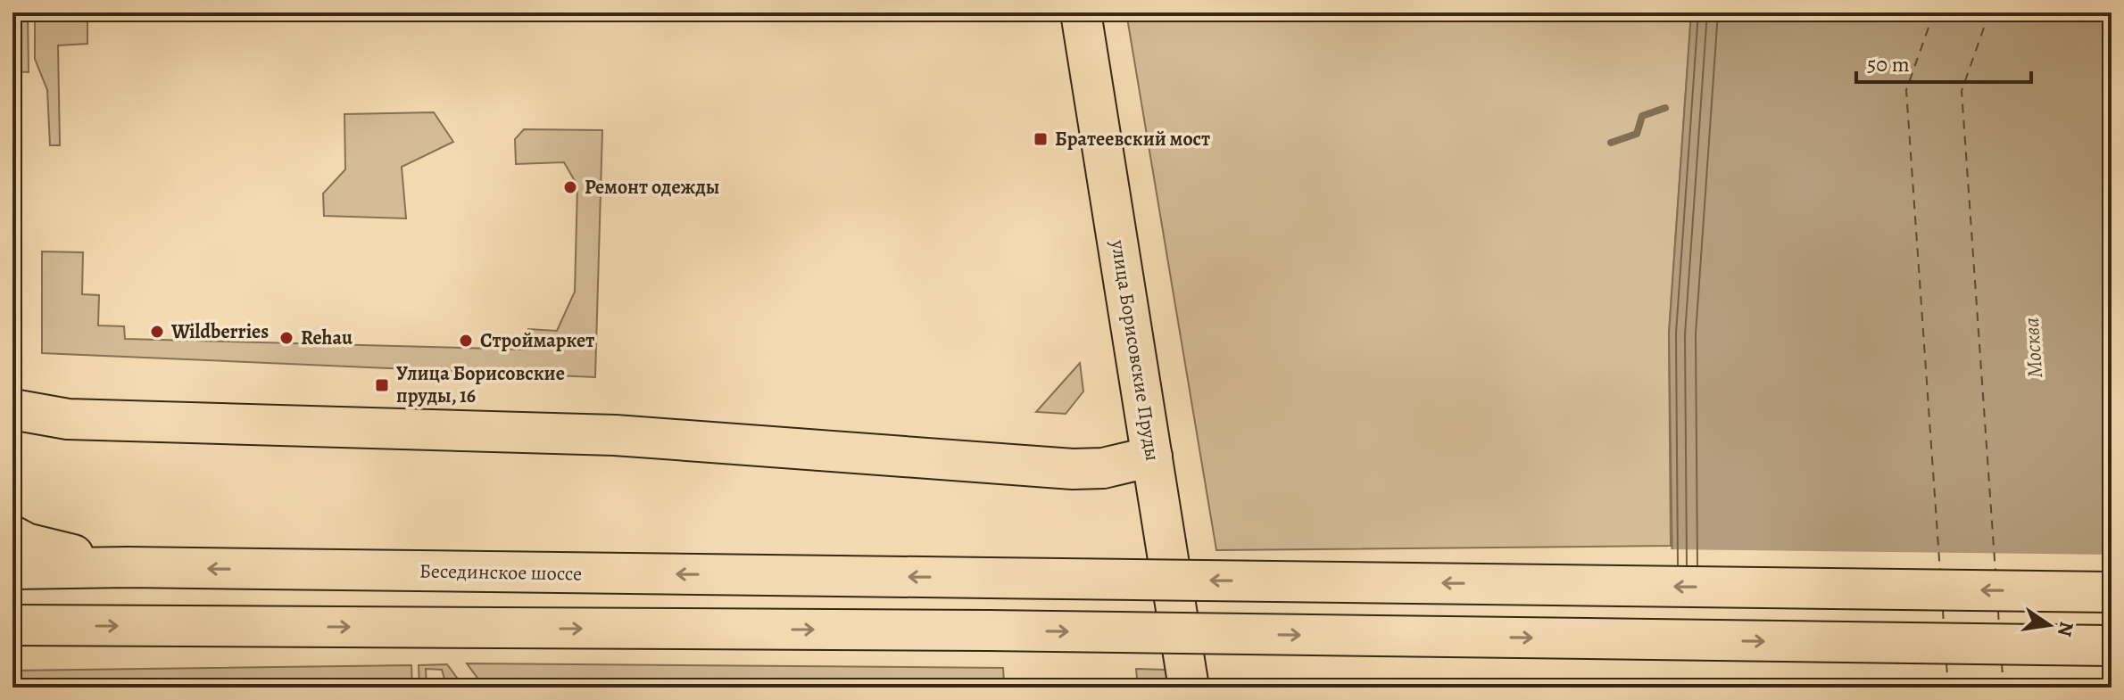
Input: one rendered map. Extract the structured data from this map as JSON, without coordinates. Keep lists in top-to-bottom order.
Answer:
{
  "streets": {
    "main road": ["улица Борисовские Пруды", "Бесединское шоссе"]
  },
  "water": ["Москва"],
  "places": {
    "transit": ["Братеевский мост", "Улица Борисовские пруды, 16"],
    "other": [
      "Ремонт одежды",
      "Wildberries",
      "Rehau",
      "Строймаркет"
    ]
  },
  "scale_bar": "50 m",
  "north": "right"
}
